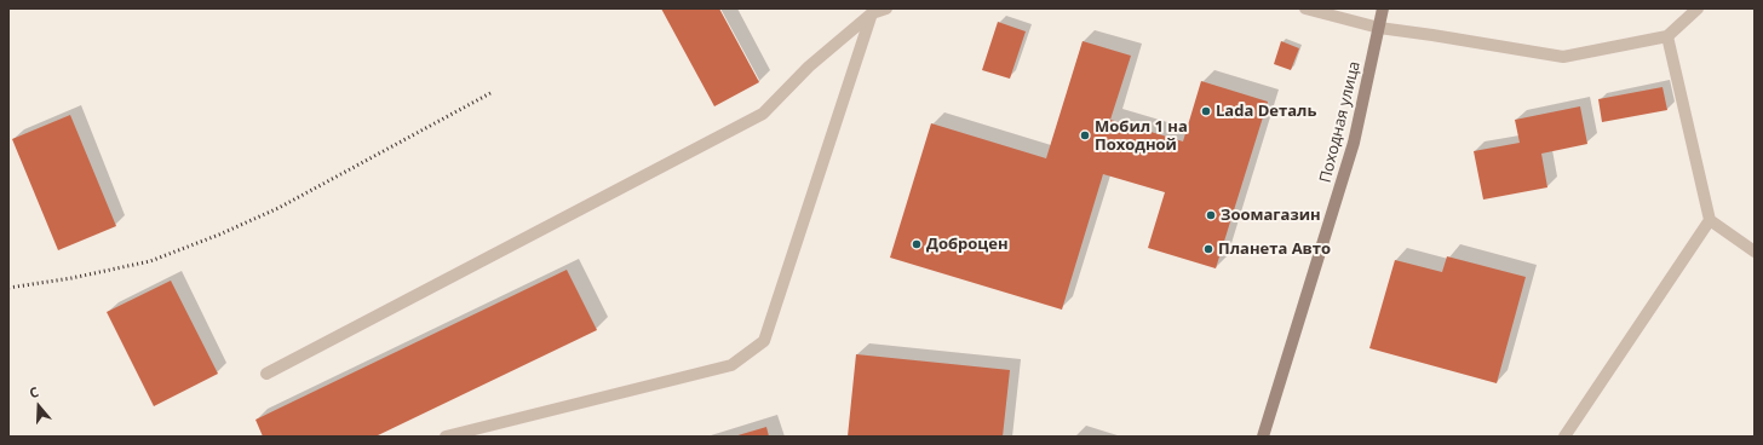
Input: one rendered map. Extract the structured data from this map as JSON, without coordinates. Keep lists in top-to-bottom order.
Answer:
{
  "streets": {
    "main road": ["Походная улица"]
  },
  "places": [
    "Lada Dеталь",
    "Мобил 1 на Походной",
    "Зоомагазин",
    "Доброцен",
    "Планета Авто"
  ],
  "north": "top"
}
